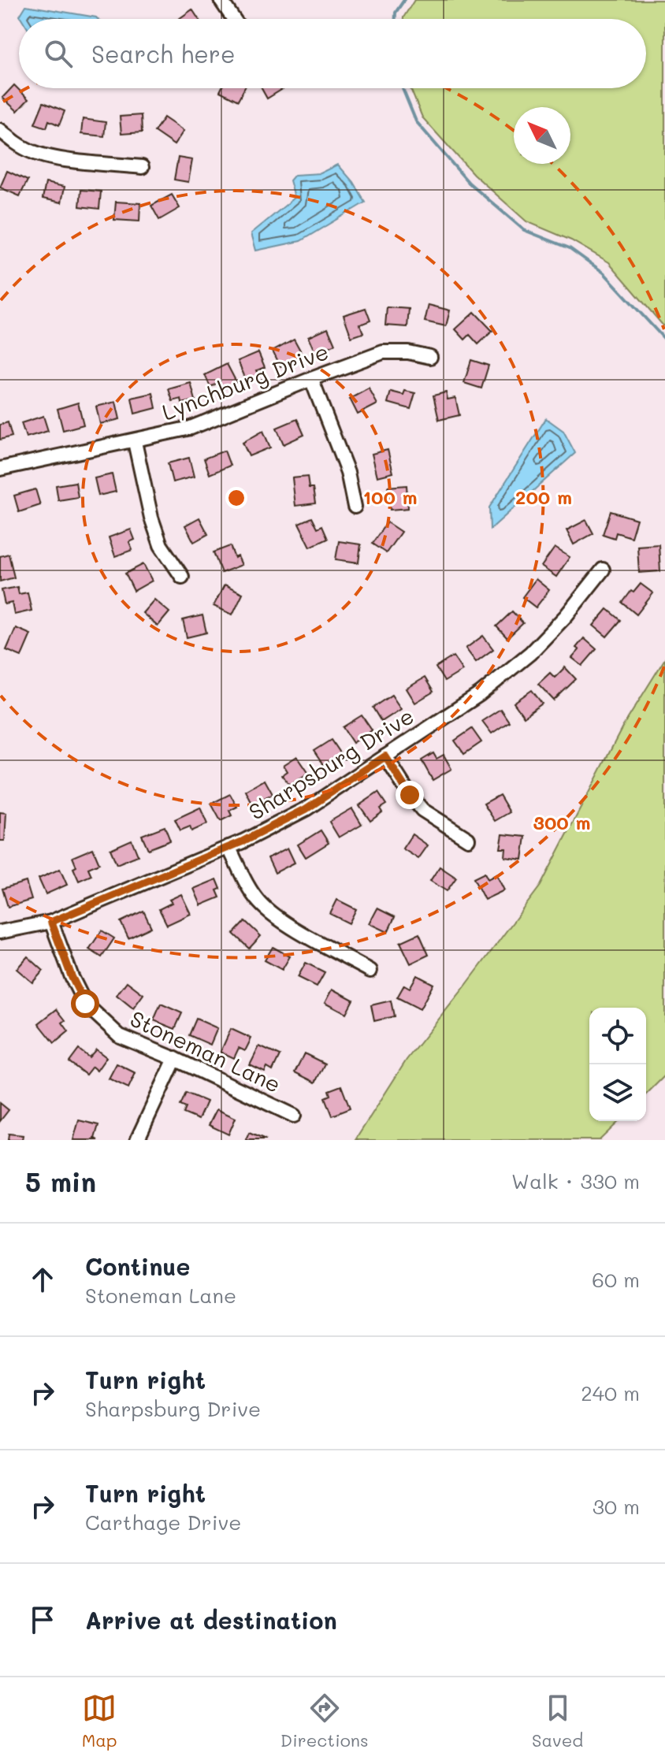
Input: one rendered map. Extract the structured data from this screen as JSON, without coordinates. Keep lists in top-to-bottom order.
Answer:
{
  "streets": {
    "street": ["Lynchburg Drive", "Sharpsburg Drive", "Stoneman Lane"]
  },
  "crossings": [
    ["Sharpsburg Drive", "Stoneman Lane"]
  ],
  "north": "top left",
  "page": {
    "search": "Search here",
    "heading": ["5 min", "Walk · 330 m"],
    "list": [
      ["Continue", "Stoneman Lane", "60 m"],
      ["Turn right", "Sharpsburg Drive", "240 m"],
      ["Turn right", "Carthage Drive", "30 m"],
      "Arrive at destination"
    ],
    "nav": ["Map", "Directions", "Saved"]
  },
  "rings": ["100 m", "200 m", "300 m"]
}
